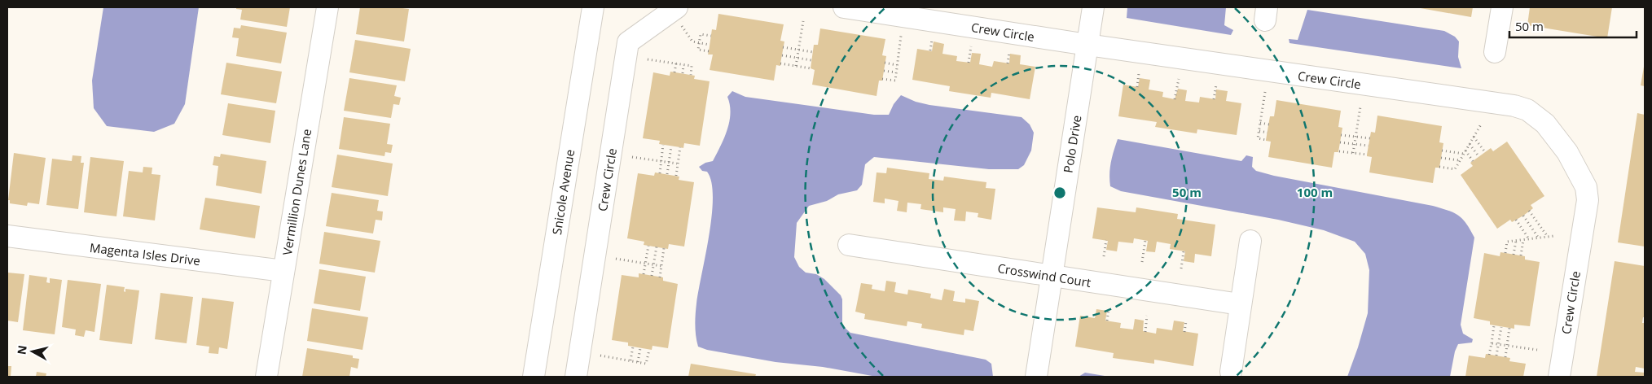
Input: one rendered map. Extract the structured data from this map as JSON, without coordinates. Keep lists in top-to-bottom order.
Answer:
{
  "streets": {
    "street": [
      "Crew Circle",
      "Polo Drive",
      "Vermillion Dunes Lane",
      "Snicole Avenue",
      "Magenta Isles Drive",
      "Crosswind Court"
    ]
  },
  "crossings": [
    ["Crew Circle", "Polo Drive"],
    ["Polo Drive", "Crosswind Court"],
    ["Vermillion Dunes Lane", "Magenta Isles Drive"]
  ],
  "scale_bar": "50 m",
  "north": "left",
  "rings": ["50 m", "100 m"]
}
